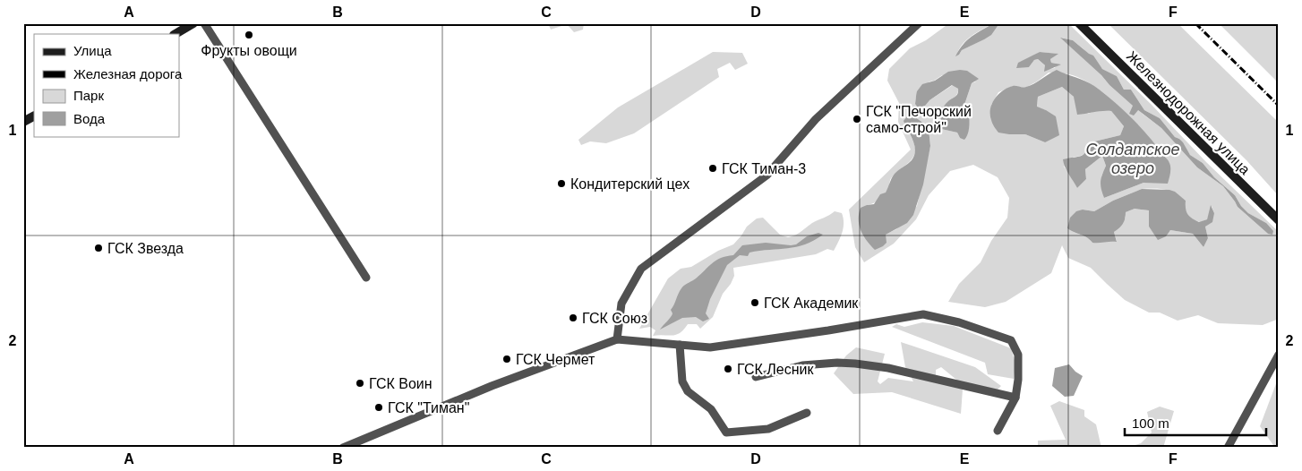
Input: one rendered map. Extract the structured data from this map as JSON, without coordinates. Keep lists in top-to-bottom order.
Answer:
{
  "streets": {
    "main road": ["Железнодорожная улица"]
  },
  "water": ["Солдатское озеро"],
  "places": [
    "Фрукты овощи",
    "ГСК \"Печорский само-строй\"",
    "ГСК Тиман-3",
    "Кондитерский цех",
    "ГСК Звезда",
    "ГСК Академик",
    "ГСК Союз",
    "ГСК Чермет",
    "ГСК Лесник",
    "ГСК Воин",
    "ГСК \"Тиман\""
  ],
  "legend": [
    "Улица",
    "Железная дорога",
    "Парк",
    "Вода"
  ],
  "scale_bar": "100 m",
  "grid": {
    "columns": [
      "A",
      "B",
      "C",
      "D",
      "E",
      "F"
    ],
    "rows": ["1", "2"]
  }
}
